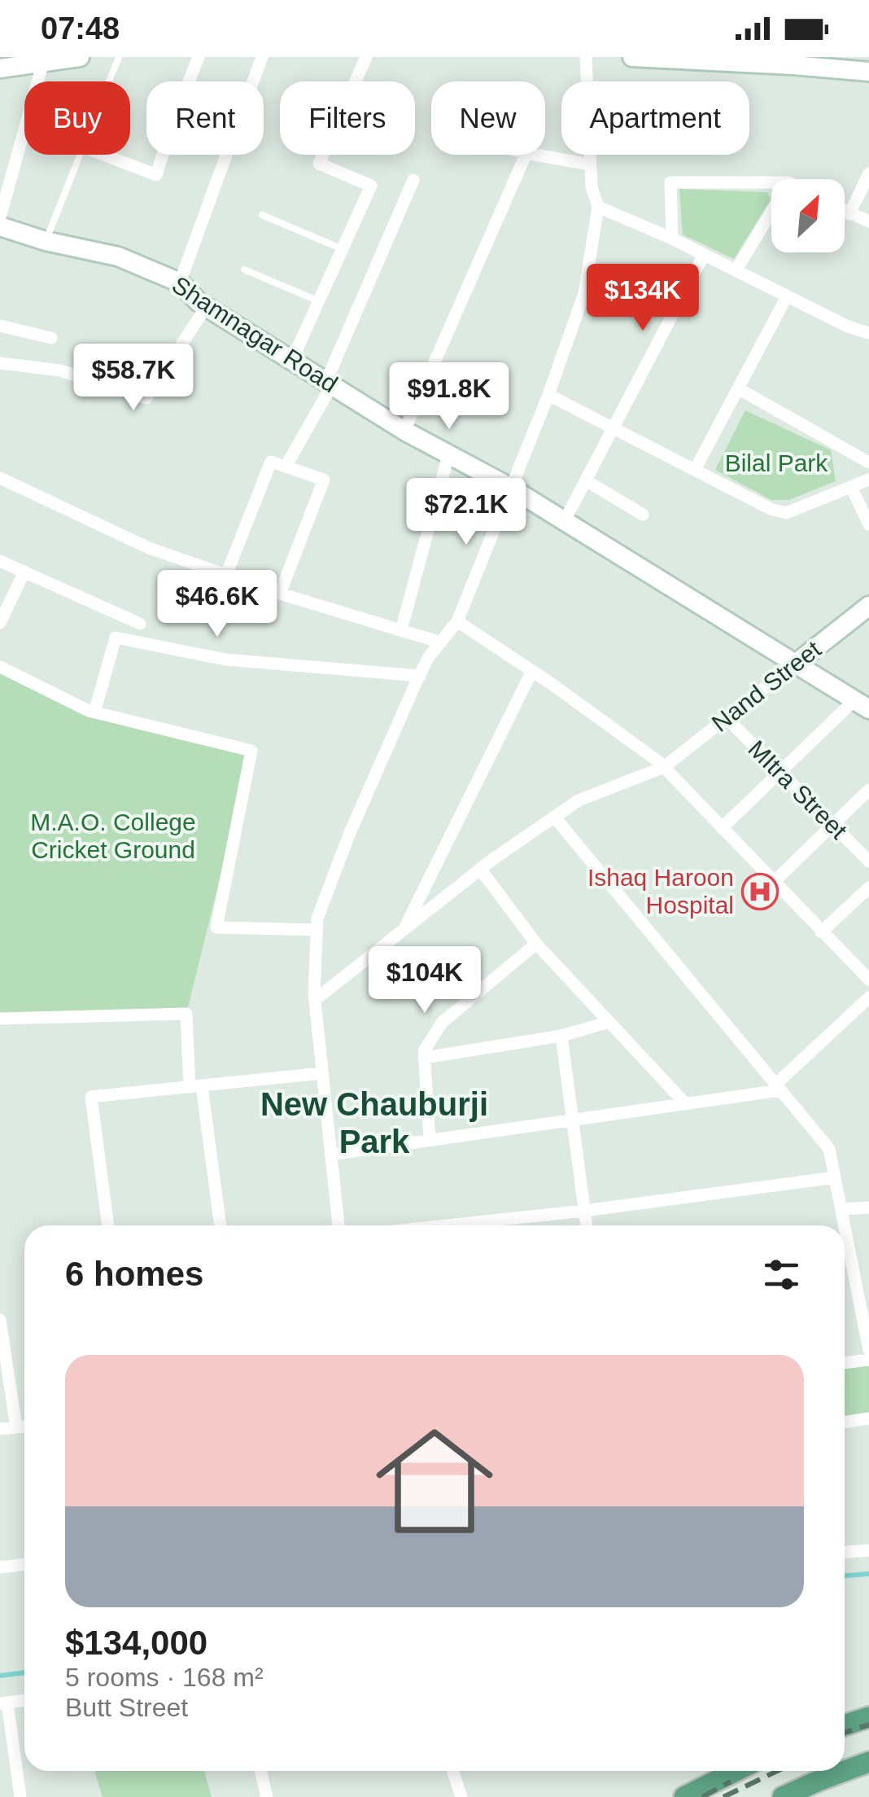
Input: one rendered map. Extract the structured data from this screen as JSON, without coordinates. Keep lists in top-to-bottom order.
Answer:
{
  "streets": {
    "main road": ["Shamnagar Road", "Nand Street"],
    "street": ["MItra Street"]
  },
  "crossings": [
    ["Shamnagar Road", "Nand Street"],
    ["Nand Street", "MItra Street"]
  ],
  "districts": ["New Chauburji Park"],
  "parks": ["Bilal Park", "M.A.O. College Cricket Ground"],
  "places": {
    "hospital": ["Ishaq Haroon Hospital"]
  },
  "north": "top right",
  "page": {
    "status": "07:48",
    "chip": [
      "Buy",
      "Rent",
      "Filters",
      "New",
      "Apartment"
    ],
    "price": [
      "$134K",
      "$58.7K",
      "$91.8K",
      "$72.1K",
      "$46.6K",
      "$104K"
    ],
    "heading": "6 homes",
    "list": [
      {
        "name": "$134,000",
        "note": "5 rooms · 168 m² · Butt Street"
      }
    ]
  }
}
